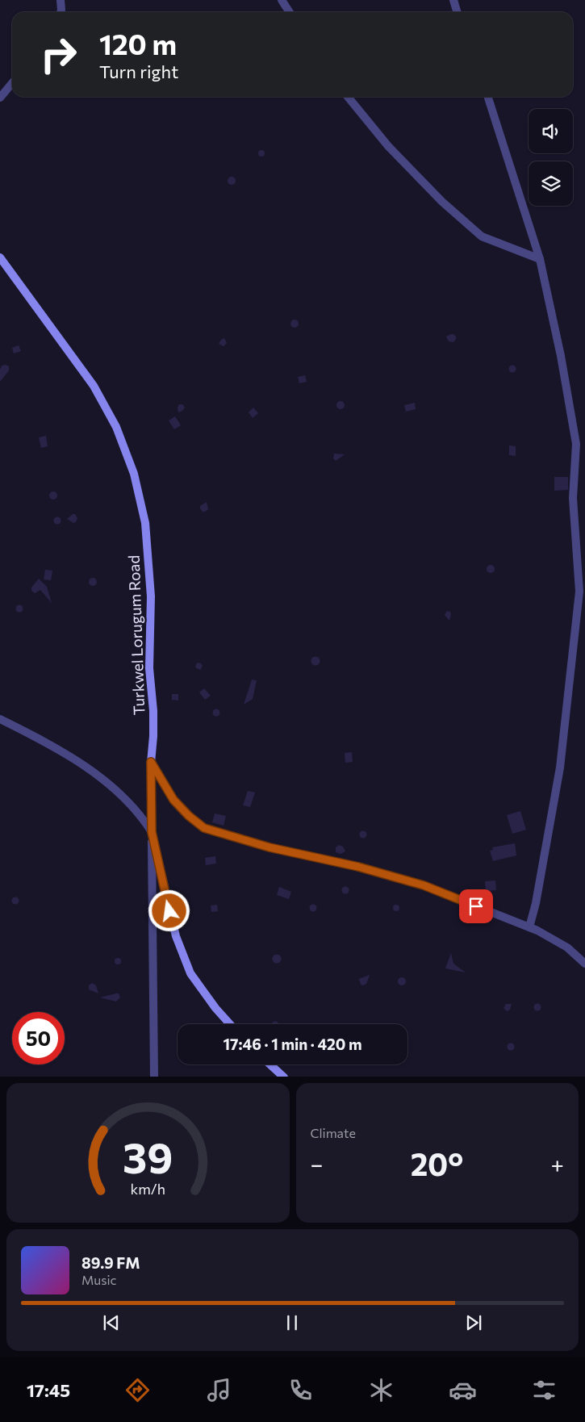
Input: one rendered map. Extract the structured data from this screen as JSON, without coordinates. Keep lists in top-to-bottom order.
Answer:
{
  "streets": {
    "main road": ["Turkwel Lorugum Road"]
  },
  "page": {
    "turn": ["120 m", "Turn right"],
    "limit": "50",
    "trip": "17:46 · 1 min · 420 m",
    "tile": "Climate",
    "heat": ["−", "20°", "+"],
    "song": ["89.9 FM", "Music"],
    "tabs": "17:45",
    "gauge": ["39", "km/h"]
  }
}
